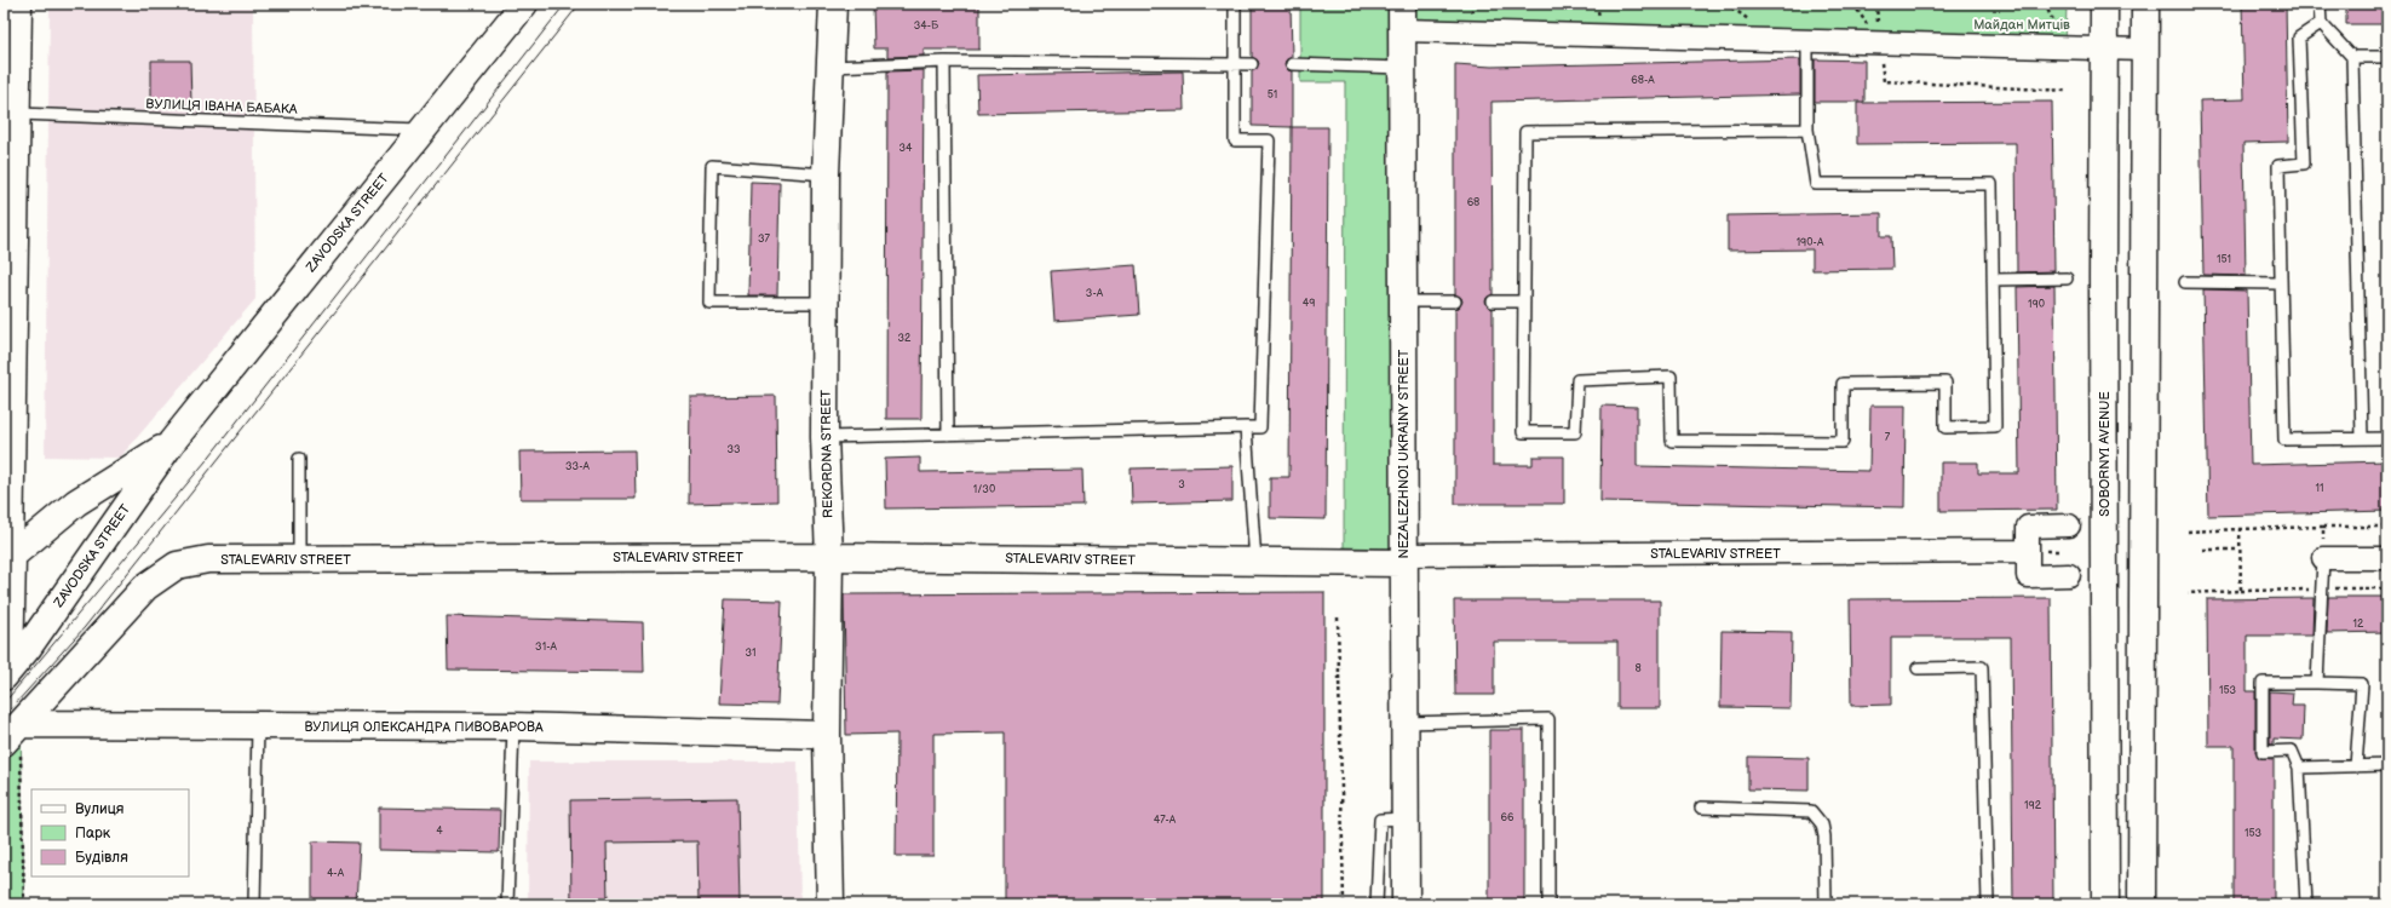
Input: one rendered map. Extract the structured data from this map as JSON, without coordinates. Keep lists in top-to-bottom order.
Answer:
{
  "streets": {
    "street": [
      "ZAVODSKA STREET",
      "REKORDNA STREET",
      "NEZALEZHNOI UKRAINY STREET",
      "SOBORNYI AVENUE",
      "STALEVARIV STREET",
      "ВУЛИЦЯ ОЛЕКСАНДРА ПИВОВАРОВА"
    ],
    "lane": ["ВУЛИЦЯ ІВАНА БАБАКА"]
  },
  "crossings": [
    ["ВУЛИЦЯ ІВАНА БАБАКА", "ZAVODSKA STREET"],
    ["REKORDNA STREET", "STALEVARIV STREET"],
    ["REKORDNA STREET", "ВУЛИЦЯ ОЛЕКСАНДРА ПИВОВАРОВА"],
    ["NEZALEZHNOI UKRAINY STREET", "STALEVARIV STREET"],
    ["STALEVARIV STREET", "ВУЛИЦЯ ОЛЕКСАНДРА ПИВОВАРОВА"]
  ],
  "parks": ["Майдан Митців"],
  "house_numbers": [
    "34-Б",
    "68-А",
    "51",
    "34",
    "68",
    "37",
    "190-А",
    "151",
    "3-А",
    "49",
    "190",
    "32",
    "7",
    "33",
    "33-А",
    "3",
    "11",
    "1/30",
    "12",
    "31-А",
    "31",
    "8",
    "153",
    "192",
    "66",
    "47-А",
    "4",
    "153",
    "4-А"
  ],
  "legend": ["Вулиця", "Парк", "Будівля"]
}
